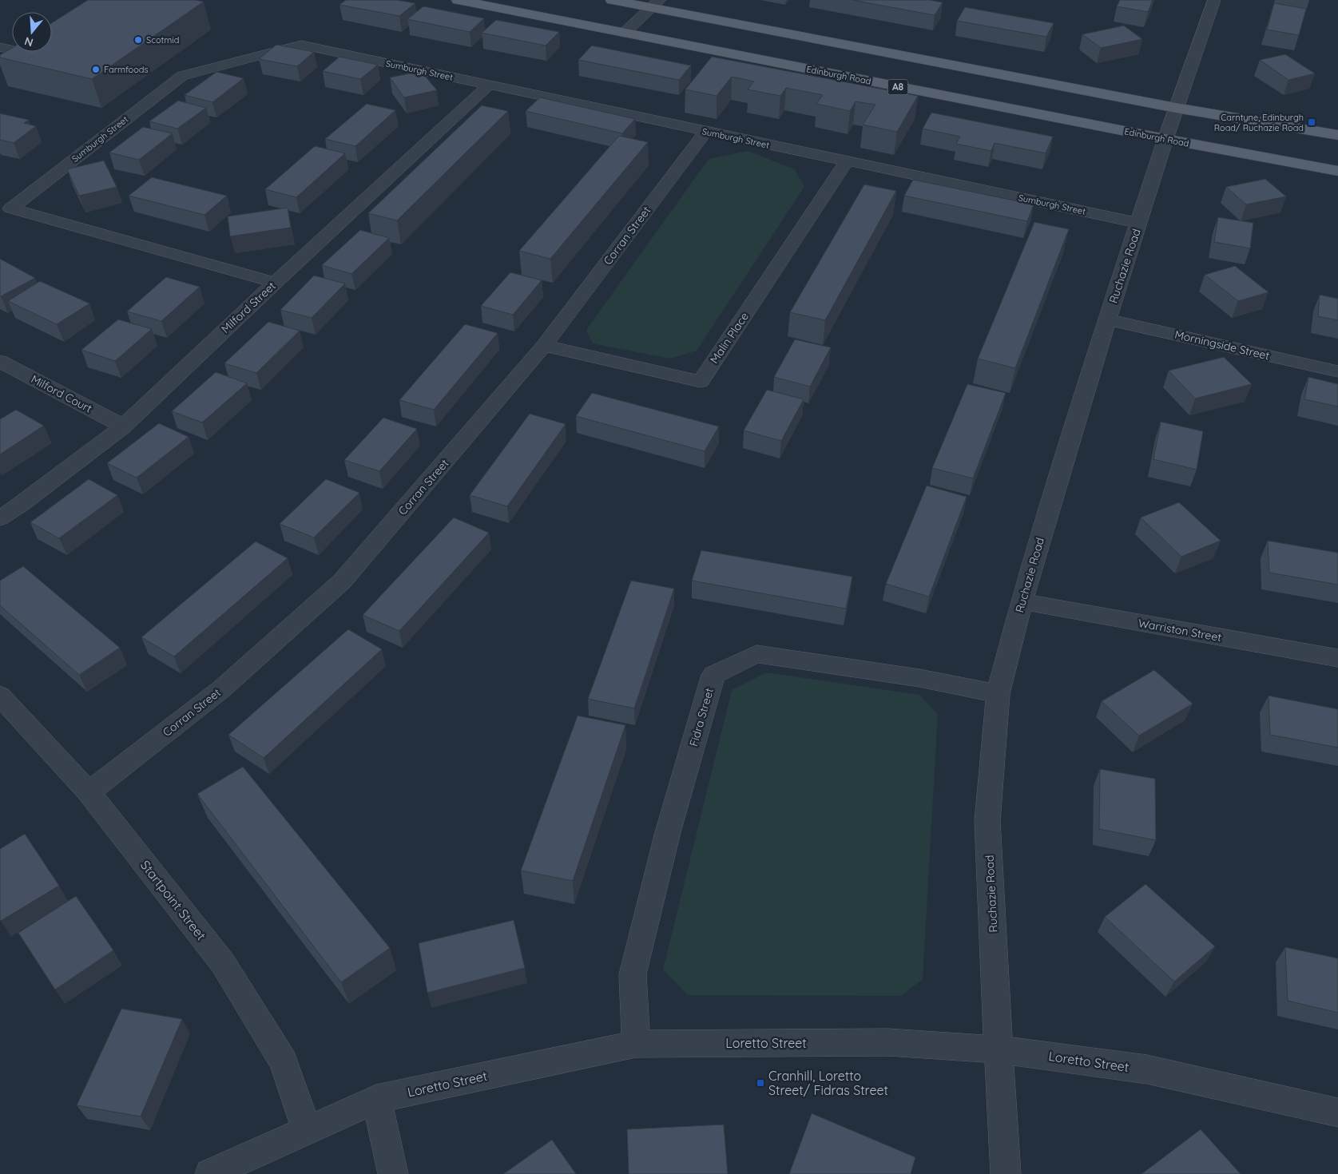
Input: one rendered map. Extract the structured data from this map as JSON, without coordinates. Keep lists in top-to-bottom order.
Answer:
{
  "streets": {
    "main road": ["Edinburgh Road", "A8"],
    "street": [
      "Sumburgh Street",
      "Corran Street",
      "Ruchazie Road",
      "Milford Street",
      "Malin Place",
      "Morningside Street",
      "Milford Court",
      "Warriston Street",
      "Fidra Street",
      "Startpoint Street",
      "Loretto Street"
    ]
  },
  "crossings": [
    ["Sumburgh Street", "Corran Street"],
    ["Sumburgh Street", "Ruchazie Road"],
    ["Sumburgh Street", "Milford Street"],
    ["Sumburgh Street", "Malin Place"],
    ["Edinburgh Road", "Ruchazie Road"],
    ["Corran Street", "Malin Place"],
    ["Corran Street", "Startpoint Street"],
    ["Ruchazie Road", "Morningside Street"],
    ["Ruchazie Road", "Warriston Street"],
    ["Ruchazie Road", "Fidra Street"],
    ["Ruchazie Road", "Loretto Street"],
    ["Milford Street", "Milford Court"],
    ["Fidra Street", "Loretto Street"],
    ["Startpoint Street", "Loretto Street"]
  ],
  "places": {
    "other": ["Scotmid", "Farmfoods"],
    "transit": ["Carntyne, Edinburgh Road/ Ruchazie Road", "Cranhill, Loretto Street/ Fidras Street"]
  },
  "north": "bottom"
}
